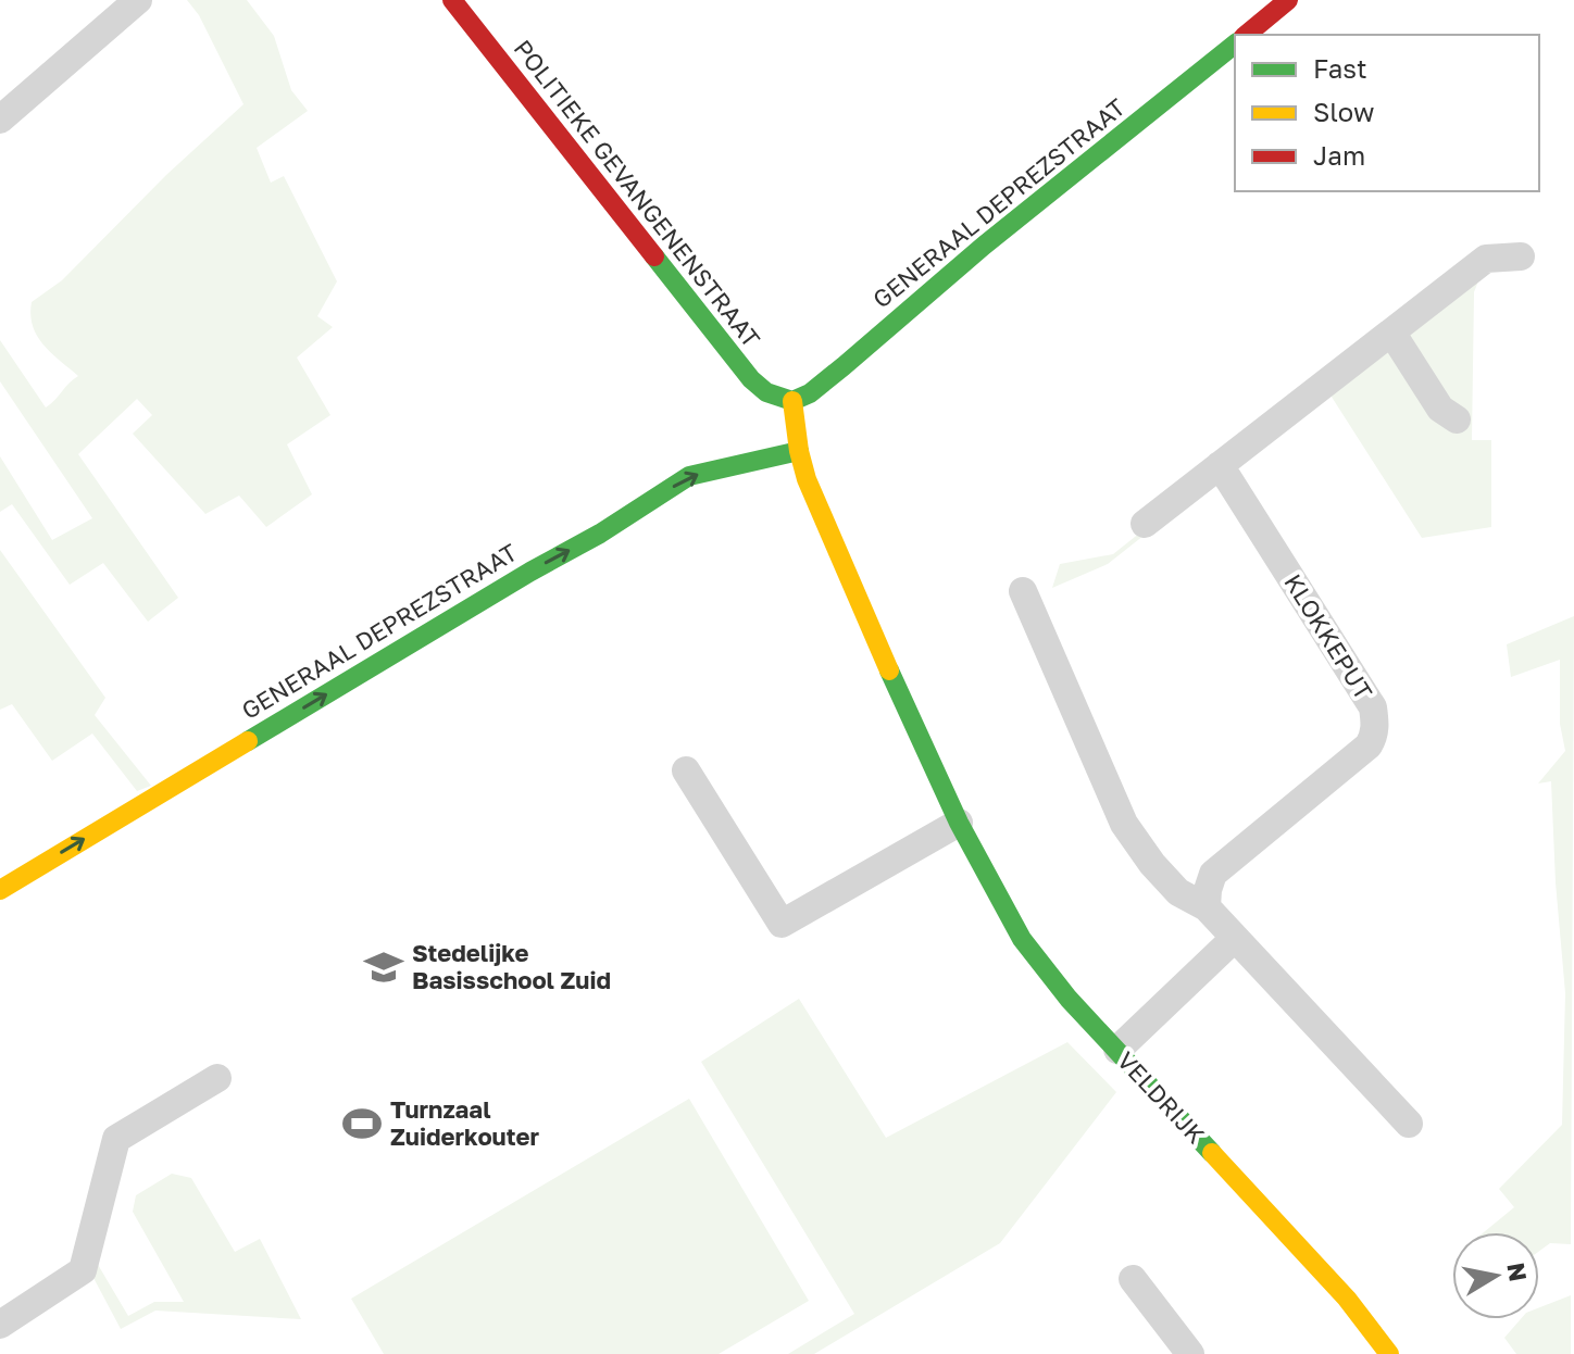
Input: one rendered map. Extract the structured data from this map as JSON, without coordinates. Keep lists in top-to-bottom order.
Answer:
{
  "streets": {
    "street": [
      "POLITIEKE GEVANGENENSTRAAT",
      "GENERAAL DEPREZSTRAAT",
      "KLOKKEPUT",
      "VELDRIJK"
    ]
  },
  "crossings": [
    ["POLITIEKE GEVANGENENSTRAAT", "GENERAAL DEPREZSTRAAT"],
    ["POLITIEKE GEVANGENENSTRAAT", "VELDRIJK"],
    ["GENERAAL DEPREZSTRAAT", "VELDRIJK"]
  ],
  "one_way": ["GENERAAL DEPREZSTRAAT"],
  "places": {
    "school or university": ["Stedelijke Basisschool Zuid"],
    "sports": ["Turnzaal Zuiderkouter"]
  },
  "legend": ["Fast", "Slow", "Jam"],
  "north": "right"
}
